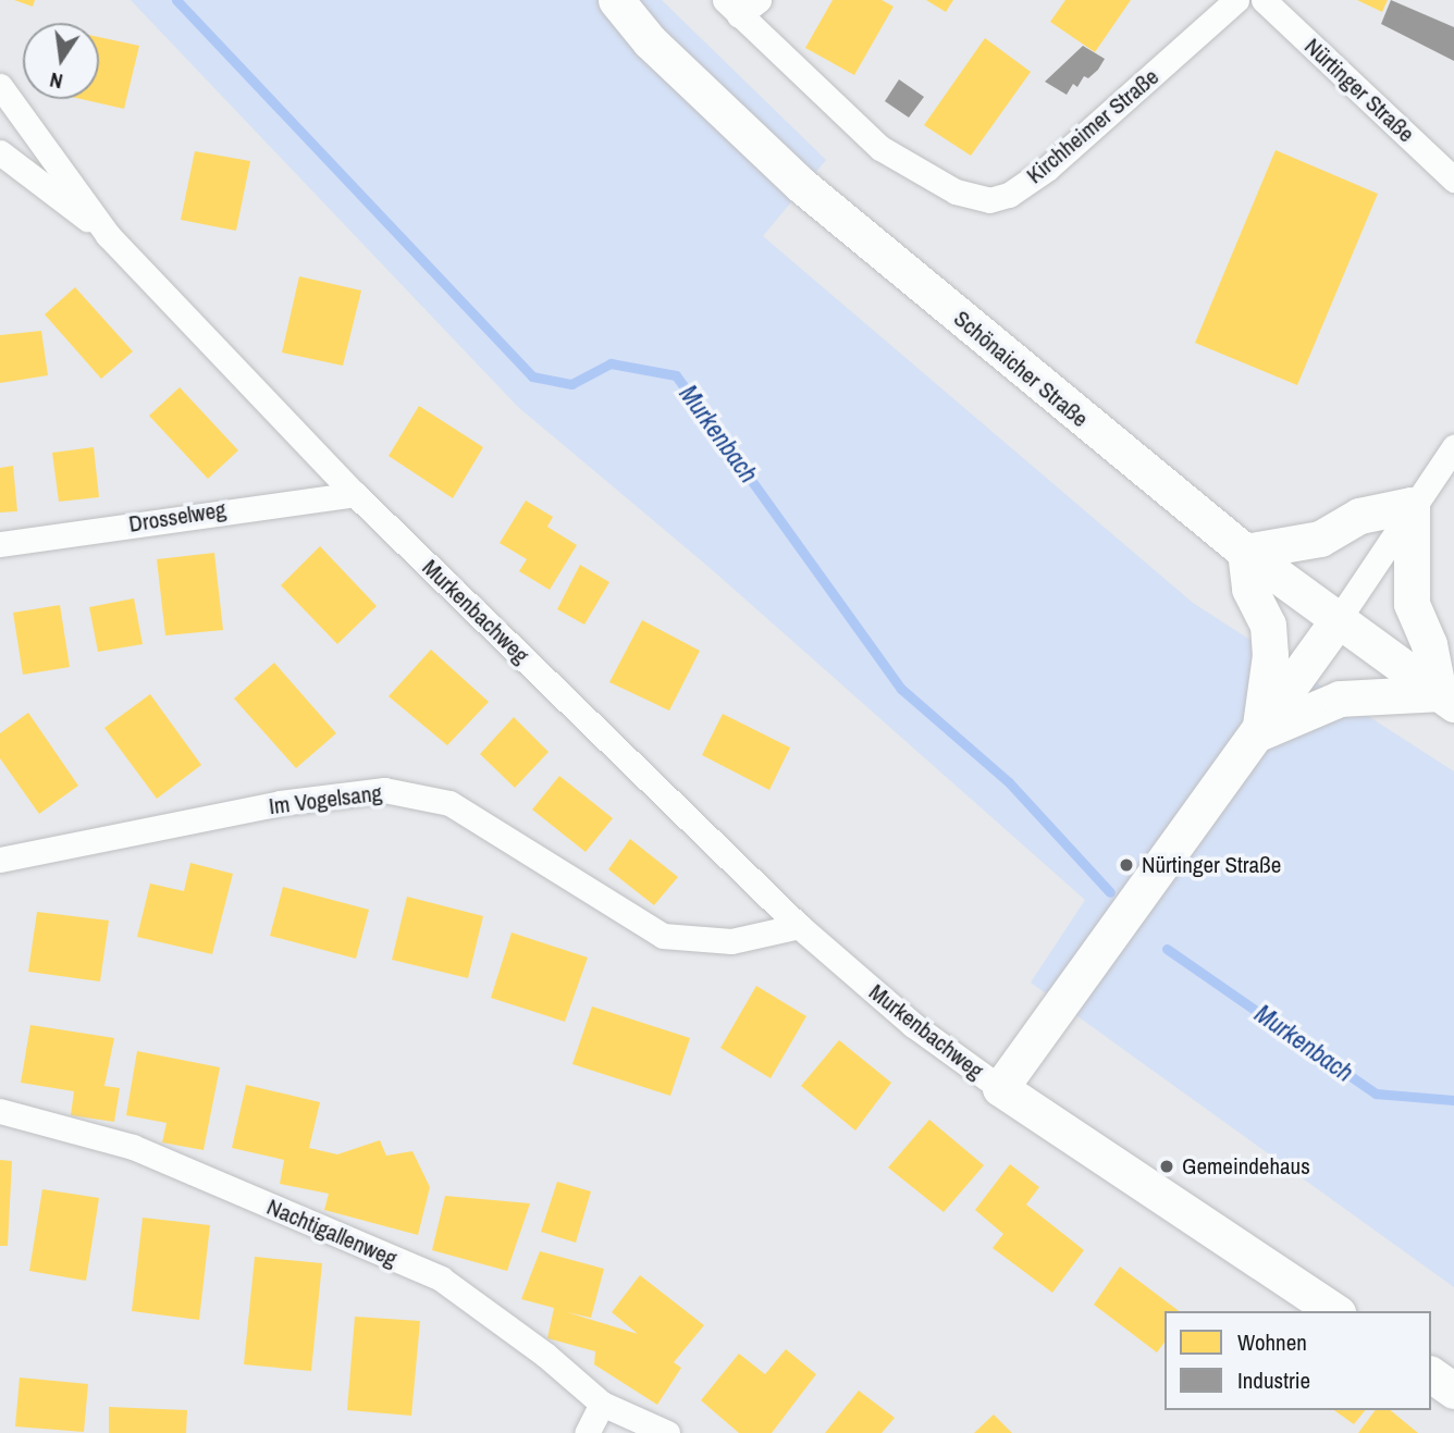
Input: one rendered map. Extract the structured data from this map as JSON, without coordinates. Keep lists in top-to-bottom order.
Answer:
{
  "streets": {
    "main road": ["Schönaicher Straße", "Murkenbachweg"],
    "street": [
      "Nürtinger Straße",
      "Kirchheimer Straße",
      "Drosselweg",
      "Im Vogelsang",
      "Nachtigallenweg"
    ]
  },
  "crossings": [
    ["Schönaicher Straße", "Murkenbachweg"],
    ["Drosselweg", "Murkenbachweg"],
    ["Murkenbachweg", "Im Vogelsang"]
  ],
  "water": ["Murkenbach"],
  "places": ["Nürtinger Straße", "Gemeindehaus"],
  "legend": ["Wohnen", "Industrie"],
  "north": "bottom"
}
